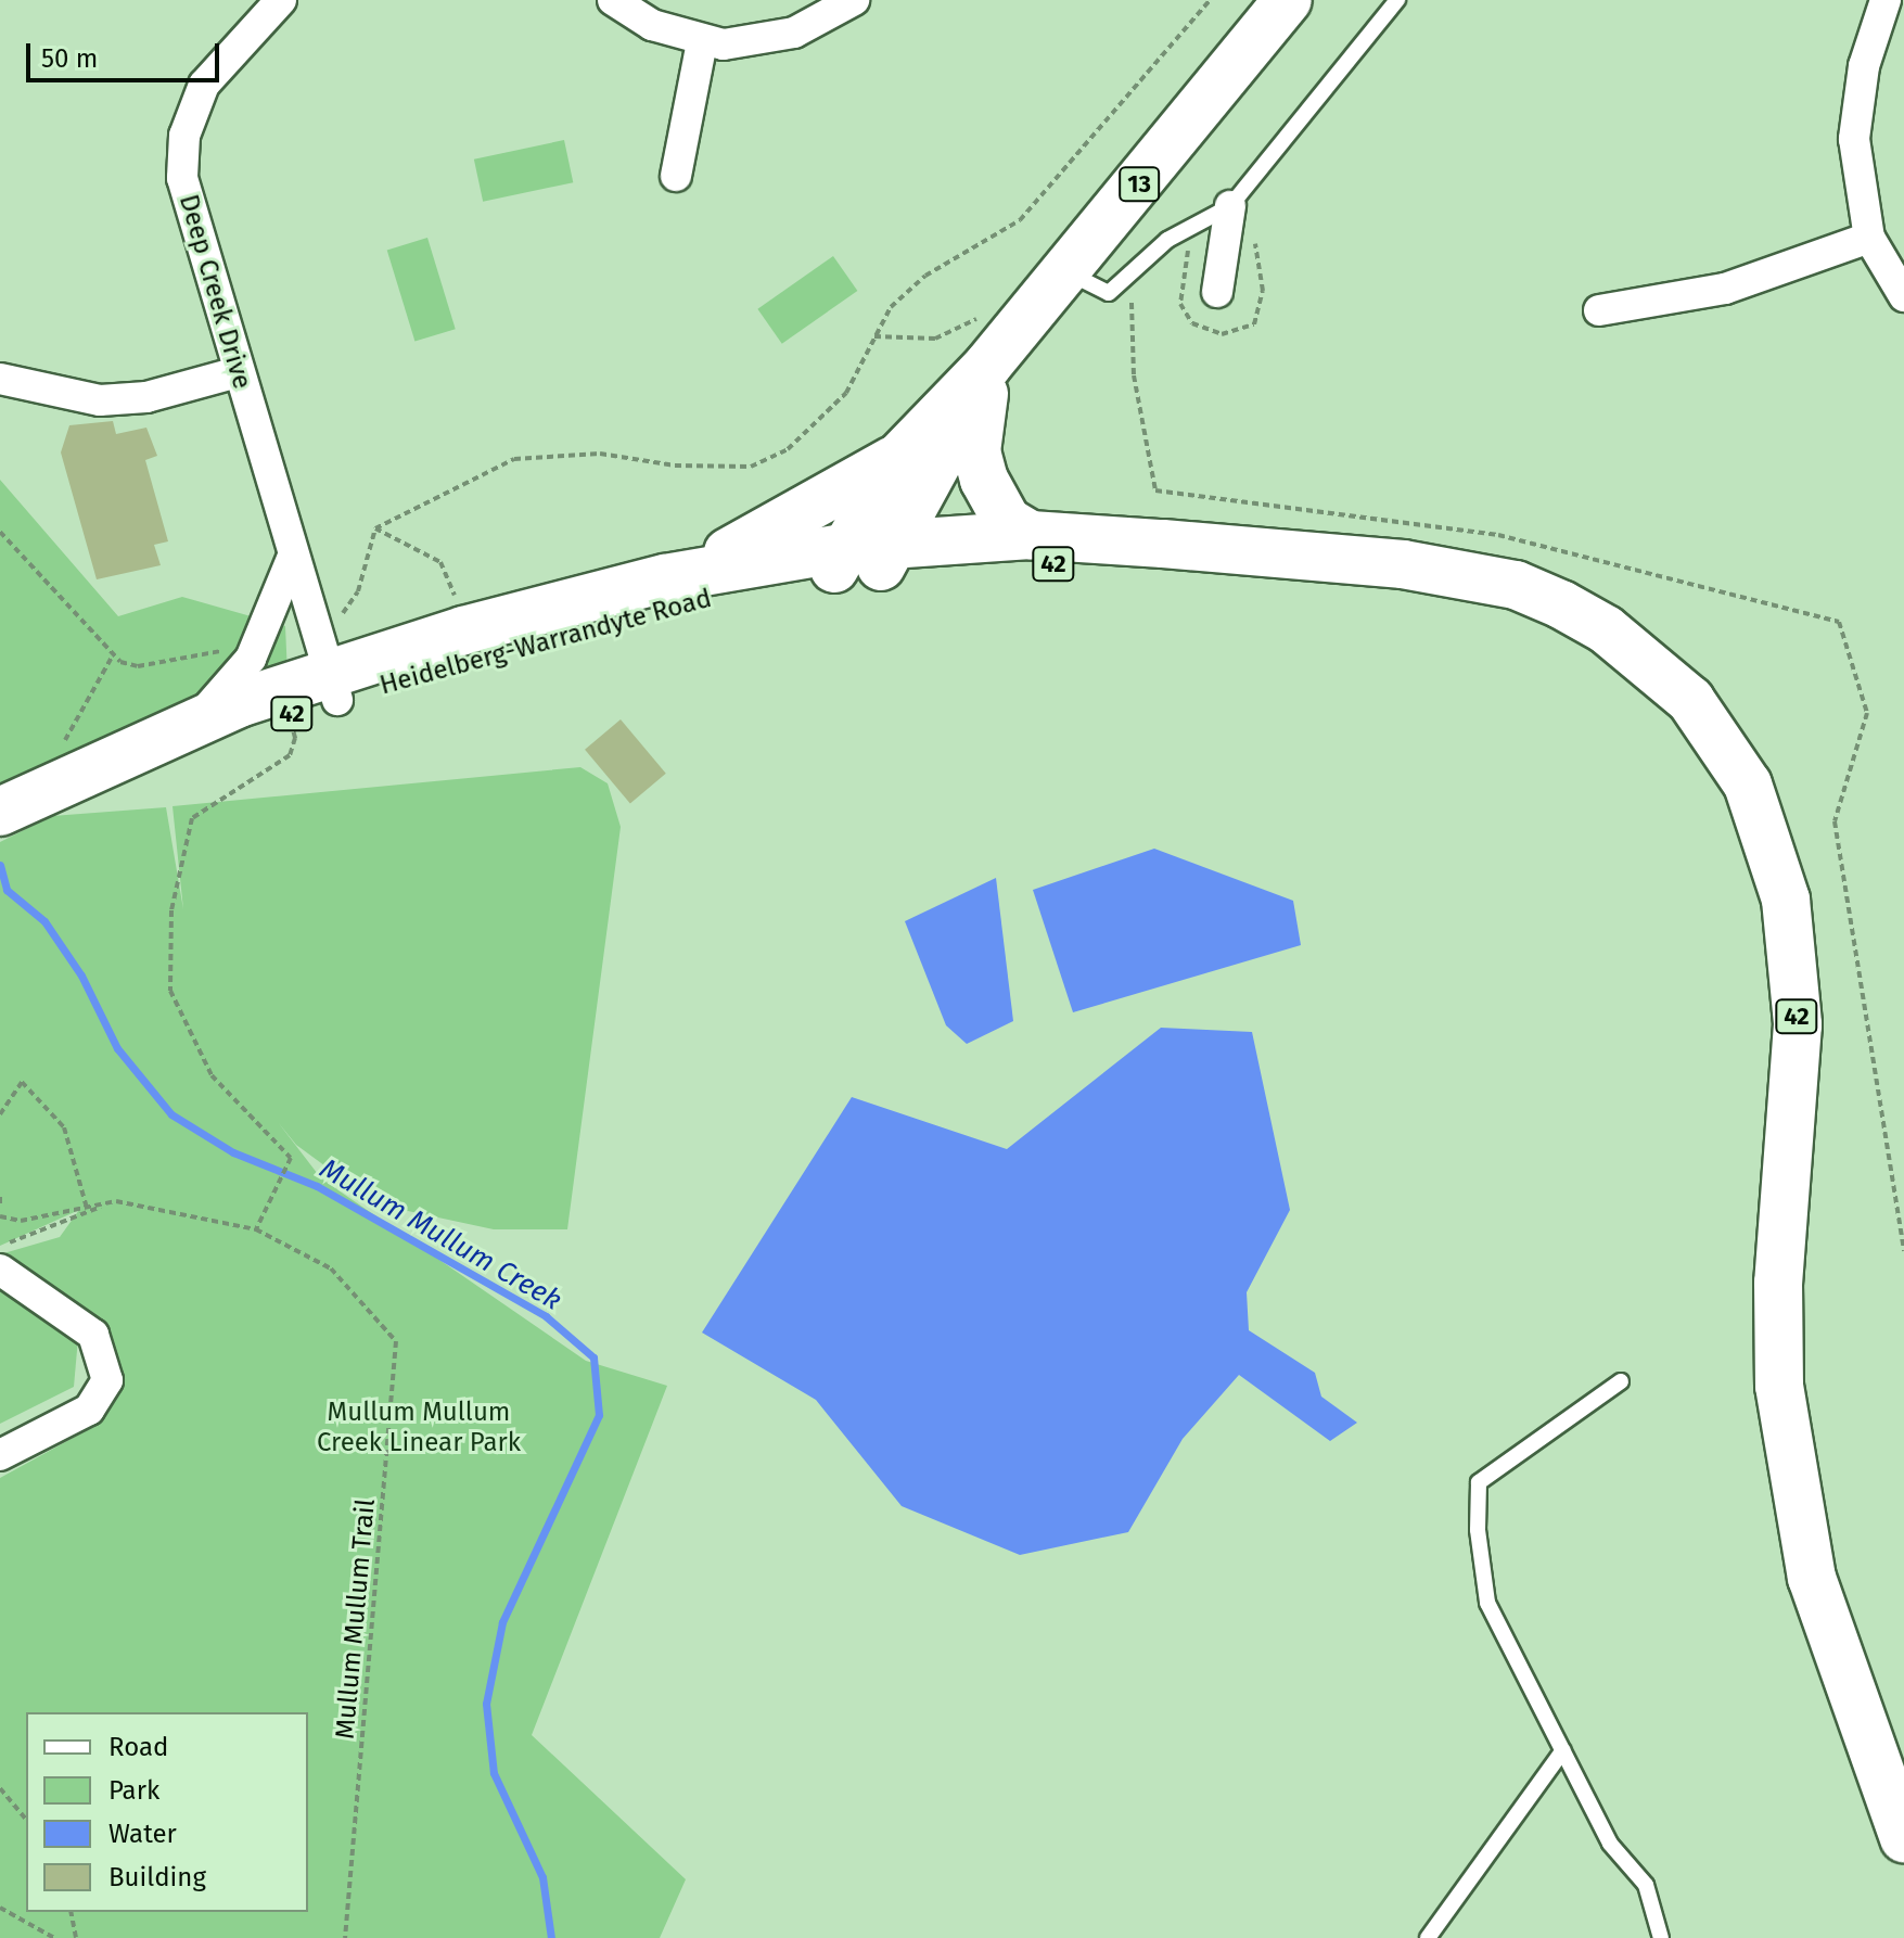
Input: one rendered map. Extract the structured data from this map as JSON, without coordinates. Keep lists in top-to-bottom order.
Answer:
{
  "streets": {
    "main road": ["13", "42", "Heidelberg-Warrandyte Road"],
    "street": ["Deep Creek Drive"],
    "path": ["Mullum Mullum Trail"]
  },
  "crossings": [
    ["13", "Heidelberg-Warrandyte Road"],
    ["Deep Creek Drive", "Heidelberg-Warrandyte Road"]
  ],
  "water": ["Mullum Mullum Creek"],
  "parks": ["Mullum Mullum Creek Linear Park"],
  "legend": [
    "Road",
    "Park",
    "Water",
    "Building"
  ],
  "scale_bar": "50 m"
}
